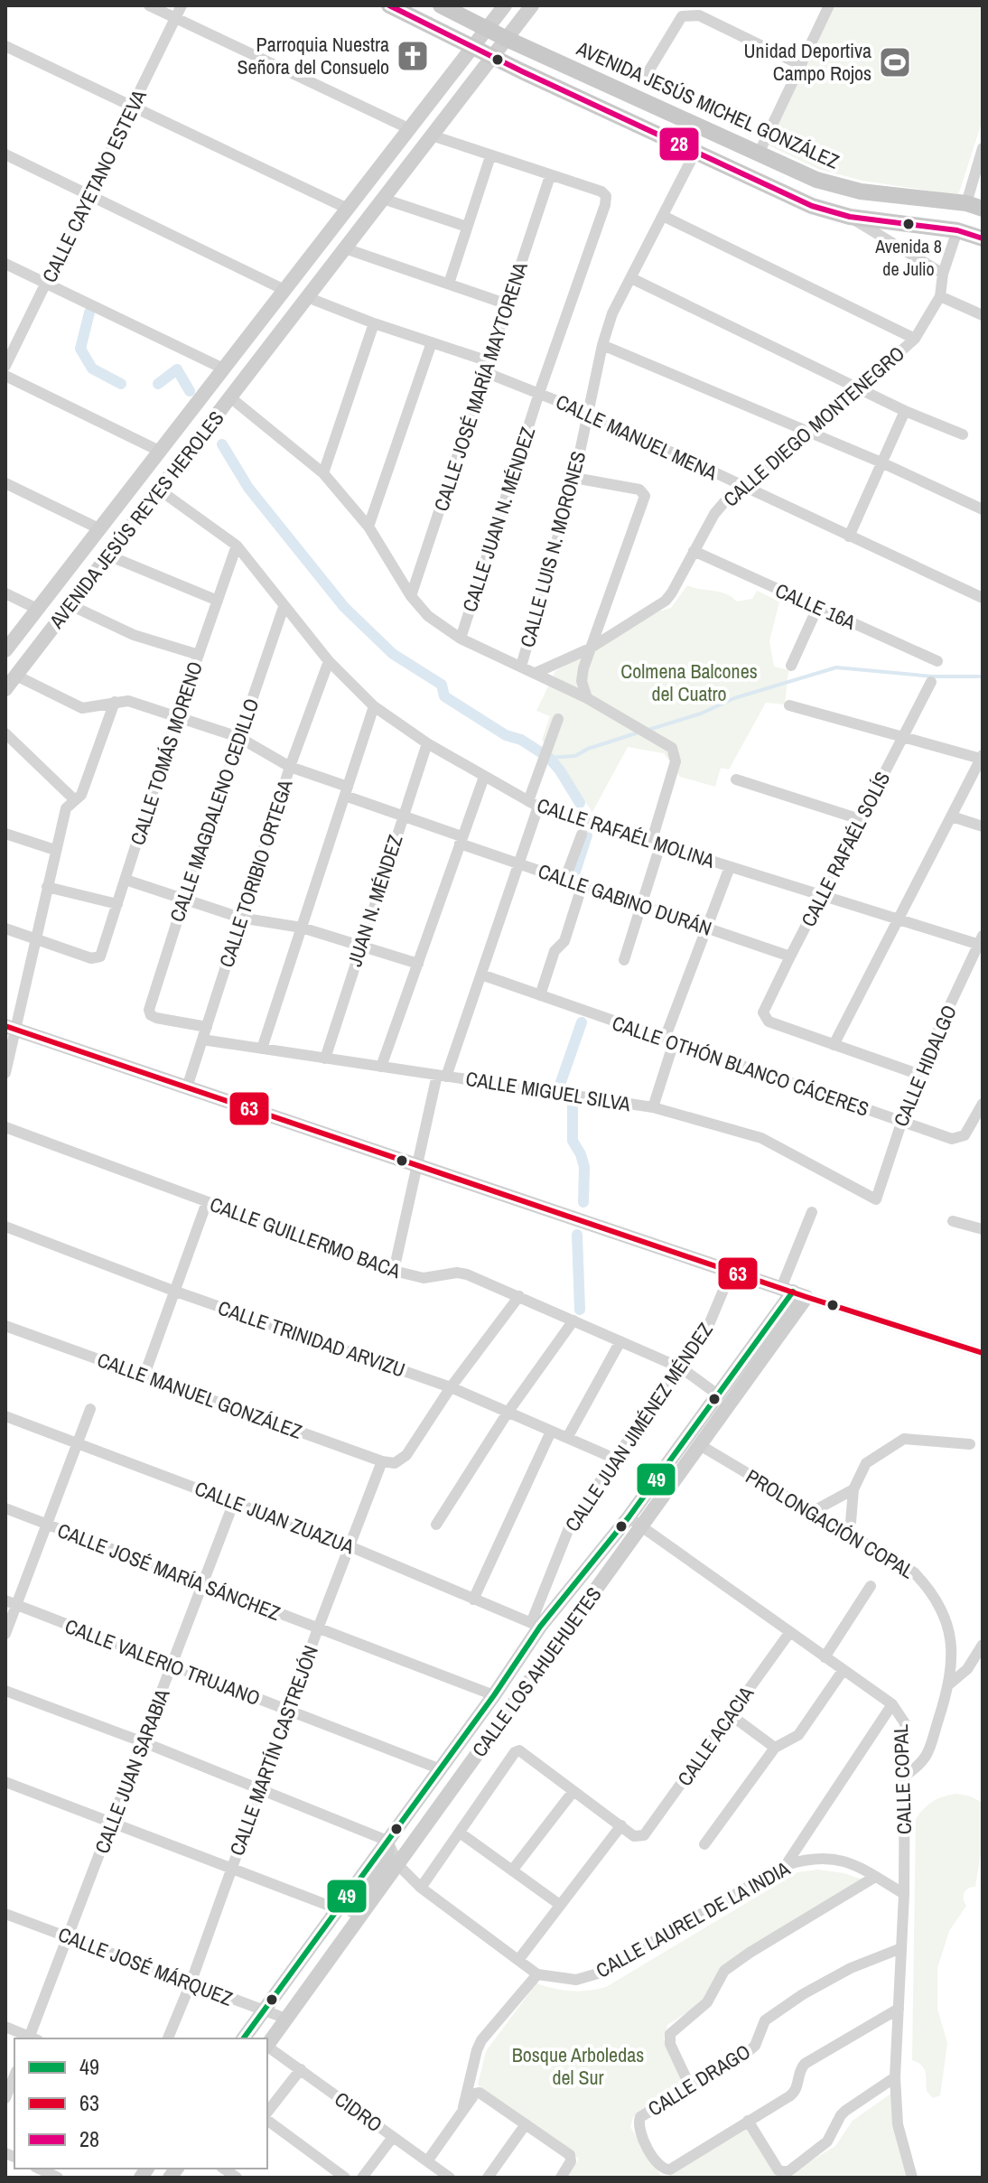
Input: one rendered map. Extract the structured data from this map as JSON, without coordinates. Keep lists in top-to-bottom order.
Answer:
{
  "streets": {
    "main road": ["AVENIDA JESÚS MICHEL GONZÁLEZ"],
    "street": [
      "CALLE CAYETANO ESTEVA",
      "CALLE JOSÉ MARÍA MAYTORENA",
      "CALLE DIEGO MONTENEGRO",
      "CALLE MANUEL MENA",
      "AVENIDA JESÚS REYES HEROLES",
      "CALLE JUAN N. MÉNDEZ",
      "CALLE LUIS N. MORONES",
      "CALLE 16A",
      "CALLE TOMÁS MORENO",
      "CALLE MAGDALENO CEDILLO",
      "CALLE RAFAÉL MOLINA",
      "CALLE RAFAÉL SOLÍS",
      "CALLE TORIBIO ORTEGA",
      "CALLE GABINO DURÁN",
      "JUAN N. MÉNDEZ",
      "CALLE OTHÓN BLANCO CÁCERES",
      "CALLE HIDALGO",
      "CALLE MIGUEL SILVA",
      "CALLE GUILLERMO BACA",
      "CALLE TRINIDAD ARVIZU",
      "CALLE MANUEL GONZÁLEZ",
      "CALLE JUAN JIMÉNEZ MÉNDEZ",
      "CALLE JUAN ZUAZUA",
      "PROLONGACIÓN COPAL",
      "CALLE JOSÉ MARÍA SÁNCHEZ",
      "CALLE VALERIO TRUJANO",
      "CALLE LOS AHUEHUETES",
      "CALLE ACACIA",
      "CALLE MARTÍN CASTREJÓN",
      "CALLE JUAN SARABIA",
      "CALLE COPAL",
      "CALLE LAUREL DE LA INDIA",
      "CALLE JOSÉ MÁRQUEZ",
      "CALLE DRAGO",
      "CIDRO"
    ]
  },
  "crossings": [
    ["AVENIDA JESÚS MICHEL GONZÁLEZ", "AVENIDA JESÚS REYES HEROLES"],
    ["CALLE JOSÉ MARÍA MAYTORENA", "CALLE MANUEL MENA"],
    ["CALLE JOSÉ MARÍA MAYTORENA", "CALLE JUAN N. MÉNDEZ"],
    ["CALLE DIEGO MONTENEGRO", "CALLE MANUEL MENA"],
    ["CALLE DIEGO MONTENEGRO", "CALLE 16A"],
    ["CALLE MANUEL MENA", "AVENIDA JESÚS REYES HEROLES"],
    ["CALLE MANUEL MENA", "CALLE JUAN N. MÉNDEZ"],
    ["CALLE MANUEL MENA", "CALLE LUIS N. MORONES"],
    ["AVENIDA JESÚS REYES HEROLES", "CALLE RAFAÉL MOLINA"],
    ["AVENIDA JESÚS REYES HEROLES", "CALLE GABINO DURÁN"],
    ["CALLE TOMÁS MORENO", "CALLE RAFAÉL MOLINA"],
    ["CALLE TOMÁS MORENO", "CALLE GABINO DURÁN"],
    ["CALLE MAGDALENO CEDILLO", "CALLE RAFAÉL MOLINA"],
    ["CALLE MAGDALENO CEDILLO", "CALLE TORIBIO ORTEGA"],
    ["CALLE MAGDALENO CEDILLO", "CALLE GABINO DURÁN"],
    ["CALLE RAFAÉL MOLINA", "CALLE RAFAÉL SOLÍS"],
    ["CALLE RAFAÉL MOLINA", "CALLE TORIBIO ORTEGA"],
    ["CALLE RAFAÉL MOLINA", "JUAN N. MÉNDEZ"],
    ["CALLE RAFAÉL MOLINA", "CALLE HIDALGO"],
    ["CALLE RAFAÉL SOLÍS", "CALLE GABINO DURÁN"],
    ["CALLE TORIBIO ORTEGA", "CALLE GABINO DURÁN"],
    ["CALLE TORIBIO ORTEGA", "CALLE MIGUEL SILVA"],
    ["CALLE GABINO DURÁN", "JUAN N. MÉNDEZ"],
    ["JUAN N. MÉNDEZ", "CALLE MIGUEL SILVA"],
    ["CALLE OTHÓN BLANCO CÁCERES", "CALLE HIDALGO"],
    ["CALLE HIDALGO", "CALLE MIGUEL SILVA"],
    ["CALLE GUILLERMO BACA", "CALLE JUAN JIMÉNEZ MÉNDEZ"],
    ["CALLE GUILLERMO BACA", "CALLE LOS AHUEHUETES"],
    ["CALLE TRINIDAD ARVIZU", "CALLE MANUEL GONZÁLEZ"],
    ["CALLE TRINIDAD ARVIZU", "CALLE JUAN JIMÉNEZ MÉNDEZ"],
    ["CALLE MANUEL GONZÁLEZ", "CALLE MARTÍN CASTREJÓN"],
    ["CALLE JUAN JIMÉNEZ MÉNDEZ", "CALLE JUAN ZUAZUA"],
    ["CALLE JUAN JIMÉNEZ MÉNDEZ", "CALLE LOS AHUEHUETES"],
    ["CALLE JUAN ZUAZUA", "CALLE LOS AHUEHUETES"],
    ["CALLE JUAN ZUAZUA", "CALLE MARTÍN CASTREJÓN"],
    ["CALLE JUAN ZUAZUA", "CALLE JUAN SARABIA"],
    ["PROLONGACIÓN COPAL", "CALLE LOS AHUEHUETES"],
    ["PROLONGACIÓN COPAL", "CALLE COPAL"],
    ["CALLE JOSÉ MARÍA SÁNCHEZ", "CALLE LOS AHUEHUETES"],
    ["CALLE JOSÉ MARÍA SÁNCHEZ", "CALLE MARTÍN CASTREJÓN"],
    ["CALLE JOSÉ MARÍA SÁNCHEZ", "CALLE JUAN SARABIA"],
    ["CALLE VALERIO TRUJANO", "CALLE LOS AHUEHUETES"],
    ["CALLE VALERIO TRUJANO", "CALLE MARTÍN CASTREJÓN"],
    ["CALLE VALERIO TRUJANO", "CALLE JUAN SARABIA"],
    ["CALLE LOS AHUEHUETES", "CALLE COPAL"],
    ["CALLE LOS AHUEHUETES", "CALLE LAUREL DE LA INDIA"],
    ["CALLE LOS AHUEHUETES", "CALLE JOSÉ MÁRQUEZ"],
    ["CALLE ACACIA", "CALLE COPAL"],
    ["CALLE MARTÍN CASTREJÓN", "CALLE JOSÉ MÁRQUEZ"],
    ["CALLE JUAN SARABIA", "CALLE JOSÉ MÁRQUEZ"],
    ["CALLE COPAL", "CALLE LAUREL DE LA INDIA"],
    ["CALLE COPAL", "CALLE DRAGO"]
  ],
  "parks": ["Colmena Balcones del Cuatro", "Bosque Arboledas del Sur"],
  "places": {
    "church": ["Parroquia Nuestra Señora del Consuelo"],
    "sports": ["Unidad Deportiva Campo Rojos"],
    "other": ["Avenida 8 de Julio"]
  },
  "lines": ["transit line 28", "transit line 63", "transit line 49"],
  "legend": ["49", "63", "28"]
}
